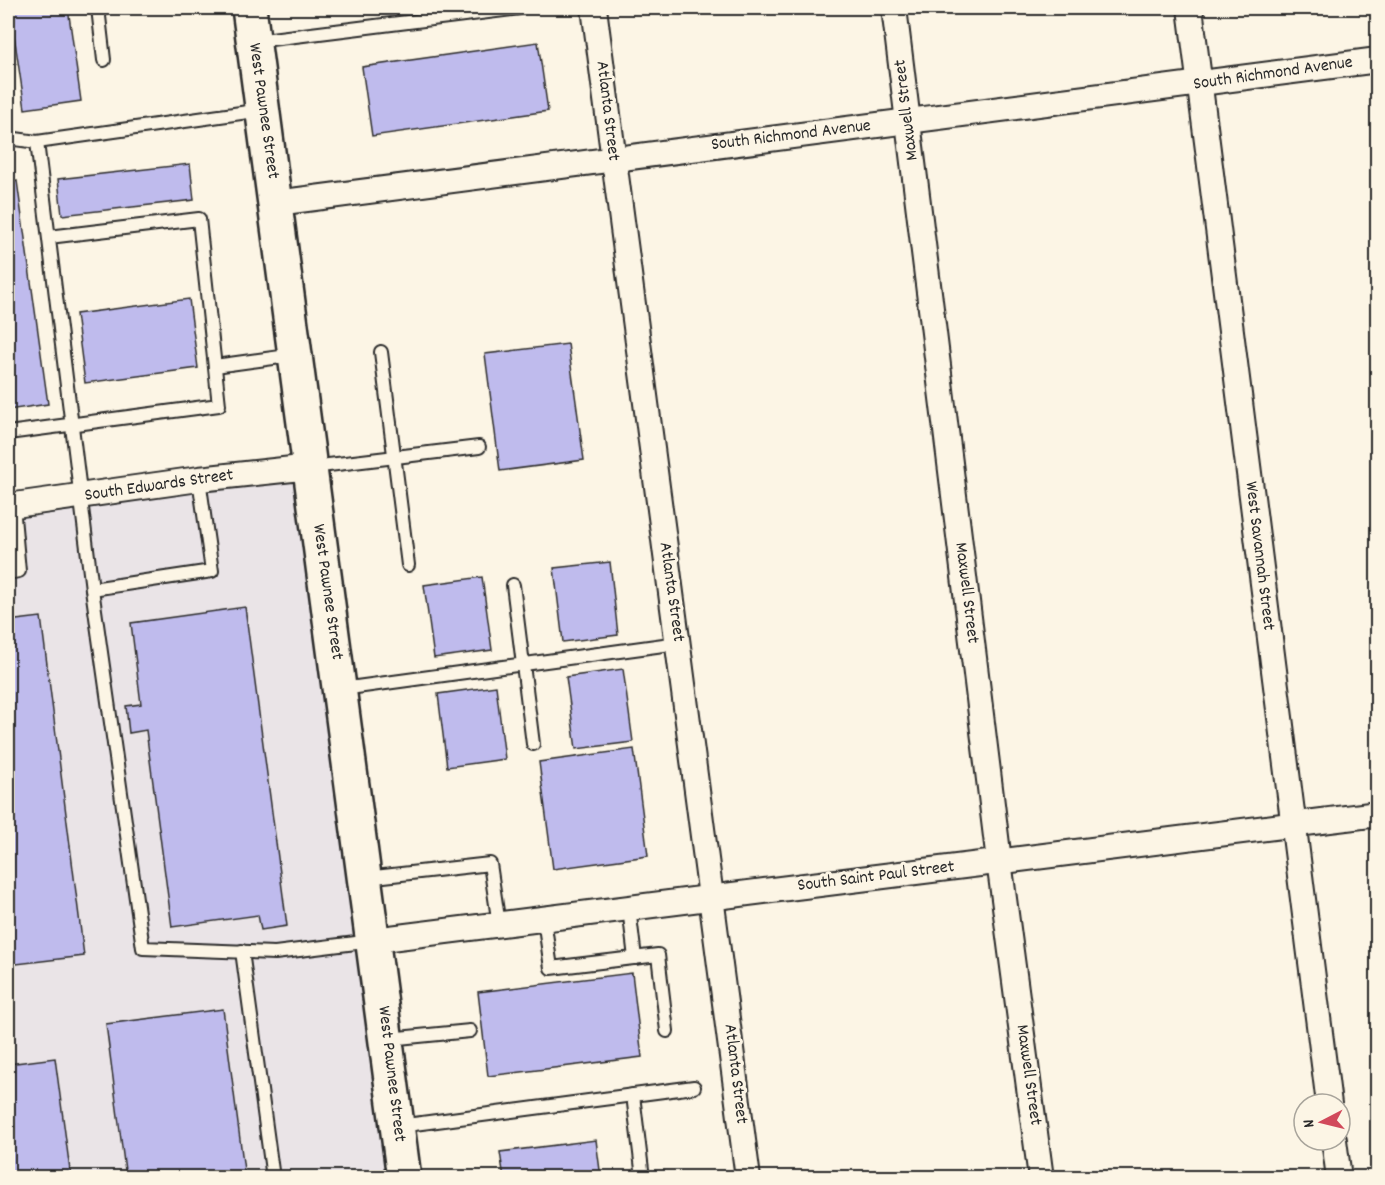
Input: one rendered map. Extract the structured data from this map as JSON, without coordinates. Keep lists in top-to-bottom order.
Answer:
{
  "streets": {
    "main road": ["West Pawnee Street"],
    "street": [
      "South Richmond Avenue",
      "Maxwell Street",
      "Atlanta Street",
      "South Edwards Street",
      "West Savannah Street",
      "South Saint Paul Street"
    ]
  },
  "crossings": [
    ["South Richmond Avenue", "Maxwell Street"],
    ["South Richmond Avenue", "West Pawnee Street"],
    ["South Richmond Avenue", "Atlanta Street"],
    ["South Richmond Avenue", "West Savannah Street"],
    ["Maxwell Street", "South Saint Paul Street"],
    ["West Pawnee Street", "South Edwards Street"],
    ["West Pawnee Street", "South Saint Paul Street"],
    ["Atlanta Street", "South Saint Paul Street"],
    ["West Savannah Street", "South Saint Paul Street"]
  ],
  "north": "left"
}
